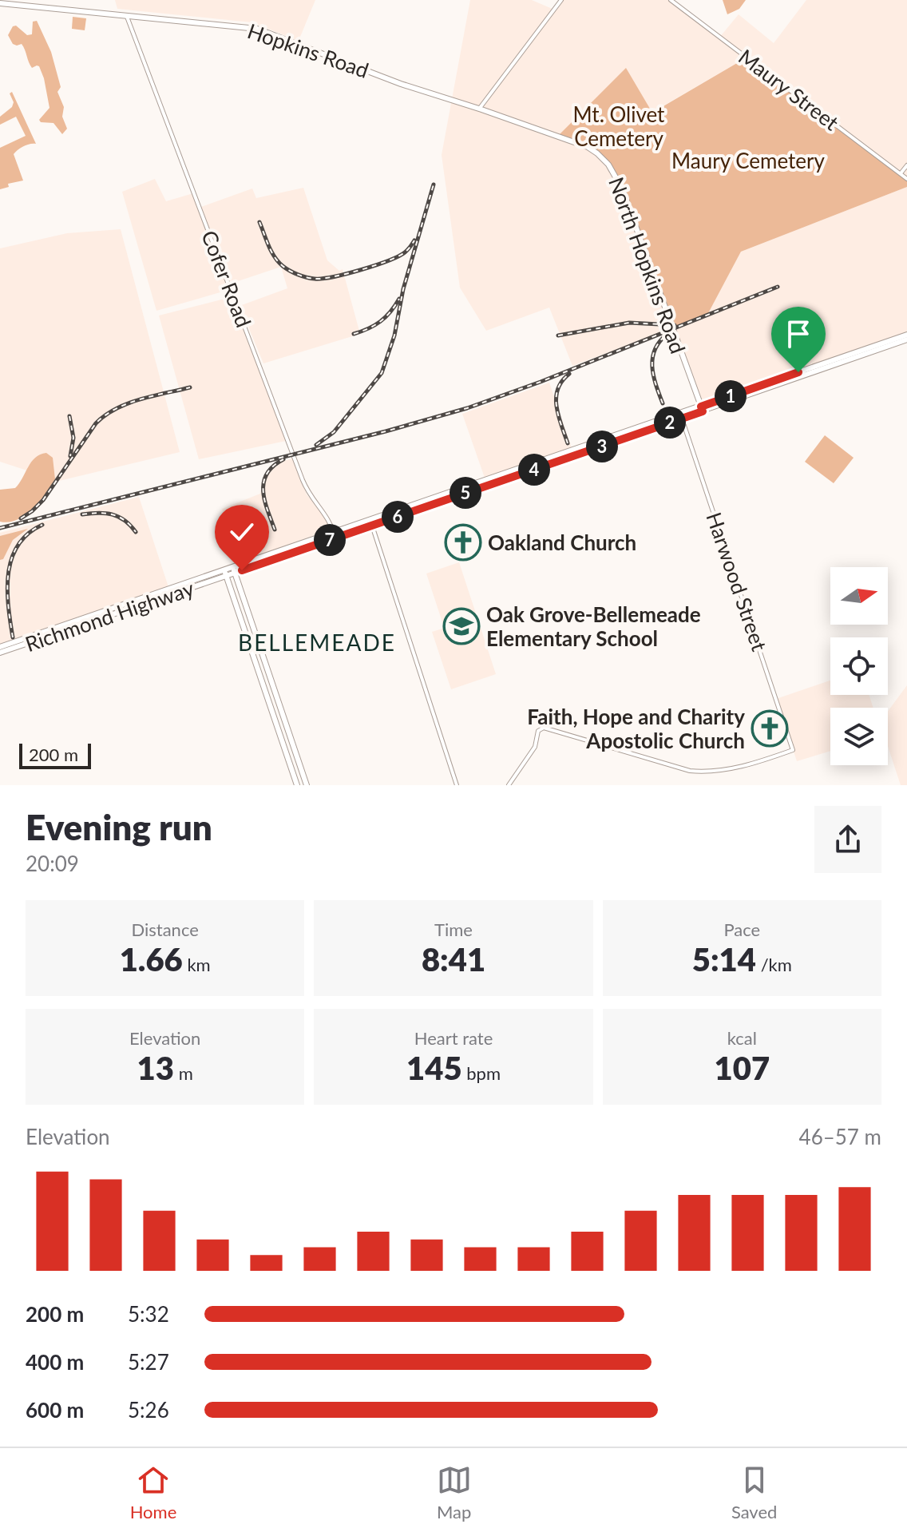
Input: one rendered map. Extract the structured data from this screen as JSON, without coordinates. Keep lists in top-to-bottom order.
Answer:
{
  "streets": {
    "main road": ["Hopkins Road", "North Hopkins Road", "Richmond Highway"],
    "street": ["Maury Street", "Cofer Road", "Harwood Street"]
  },
  "crossings": [
    ["Hopkins Road", "North Hopkins Road"],
    ["Hopkins Road", "Cofer Road"],
    ["North Hopkins Road", "Richmond Highway"],
    ["Cofer Road", "Richmond Highway"],
    ["Harwood Street", "Richmond Highway"]
  ],
  "districts": ["BELLEMEADE"],
  "parks": ["Mt. Olivet Cemetery", "Maury Cemetery"],
  "places": {
    "church": ["Oakland Church", "Faith, Hope and Charity Apostolic Church"],
    "school or university": ["Oak Grove-Bellemeade Elementary School"]
  },
  "scale_bar": "200 m",
  "north": "right",
  "page": {
    "pins": [
      "1",
      "2",
      "3",
      "4",
      "5",
      "6",
      "7"
    ],
    "scale": "200 m",
    "heading": ["Evening run", "20:09"],
    "stats": [
      ["Distance", "1.66 km"],
      ["Time", "8:41"],
      ["Pace", "5:14 /km"],
      ["Elevation", "13 m"],
      ["Heart rate", "145 bpm"],
      ["kcal", "107"]
    ],
    "chart": ["Elevation", "46–57 m"],
    "list": [
      {
        "name": "200 m",
        "note": "5:32"
      },
      {
        "name": "400 m",
        "note": "5:27"
      },
      {
        "name": "600 m",
        "note": "5:26"
      }
    ],
    "tabs": ["Home", "Map", "Saved"]
  }
}
